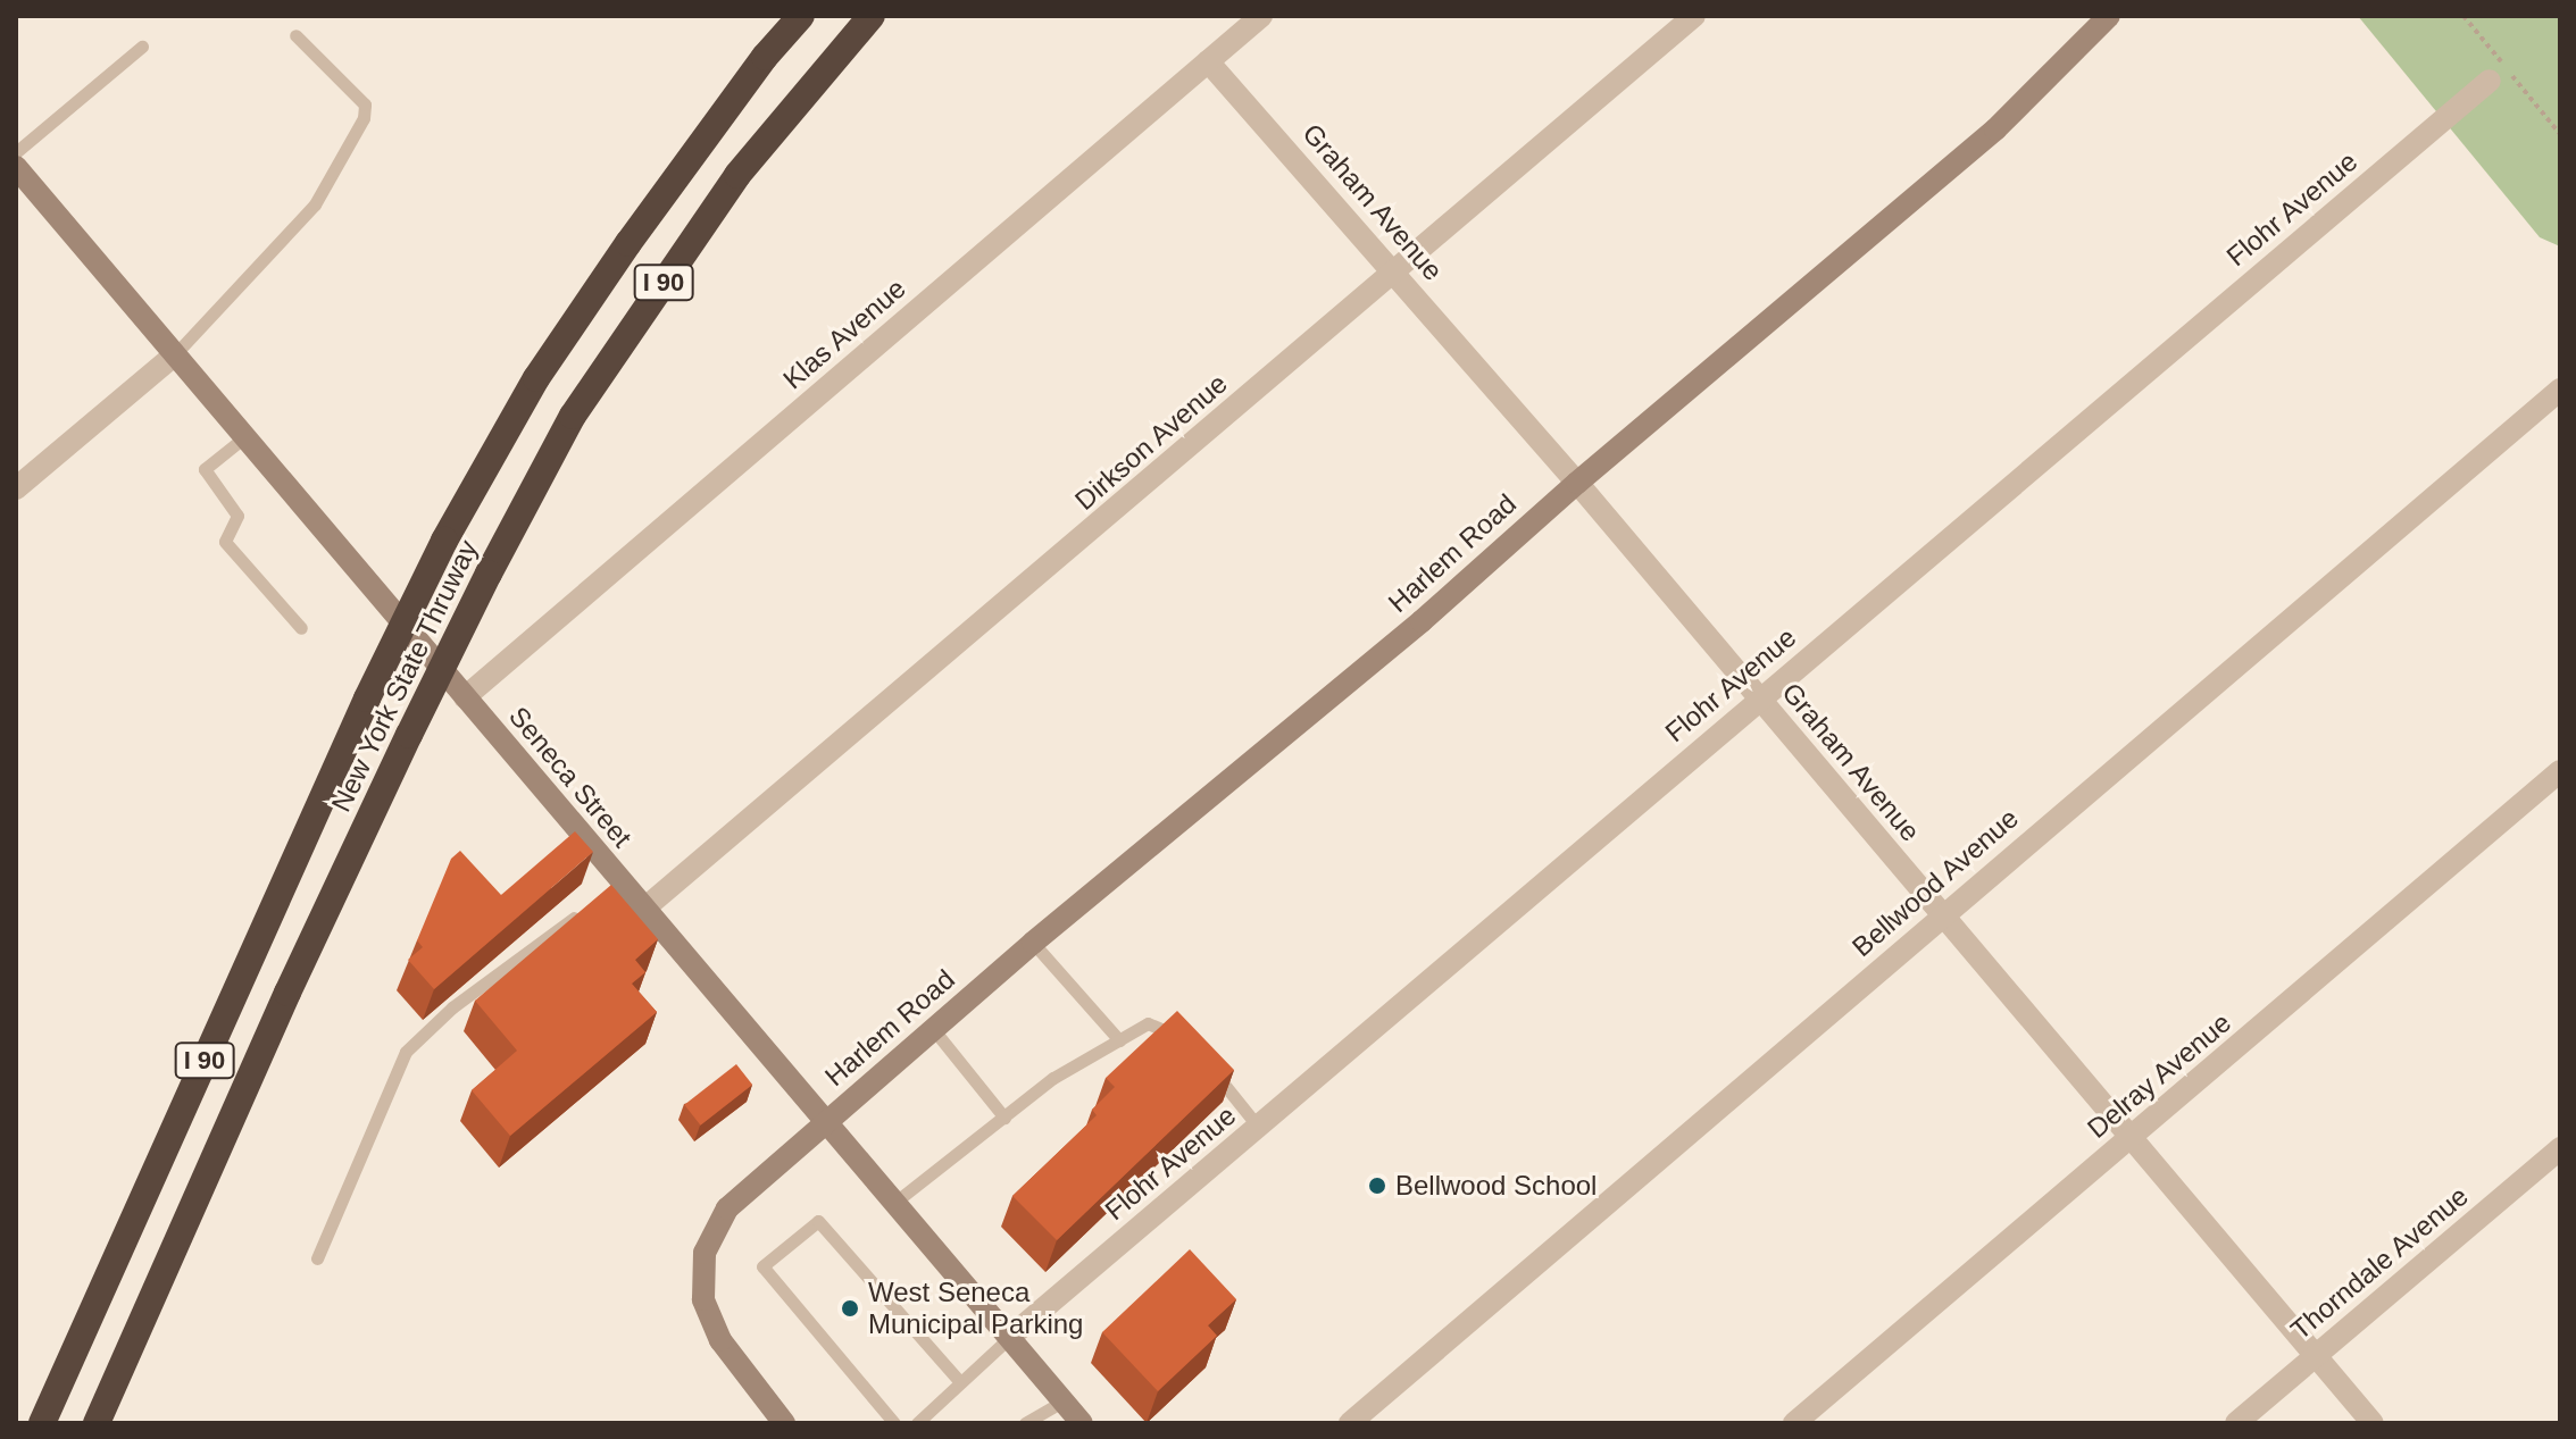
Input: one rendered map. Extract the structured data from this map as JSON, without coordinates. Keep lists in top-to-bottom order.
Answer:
{
  "streets": {
    "highway": ["I 90", "New York State Thruway"],
    "main road": ["Harlem Road", "Seneca Street"],
    "street": [
      "Graham Avenue",
      "Flohr Avenue",
      "Klas Avenue",
      "Dirkson Avenue",
      "Bellwood Avenue",
      "Delray Avenue",
      "Thorndale Avenue"
    ]
  },
  "crossings": [
    ["Graham Avenue", "Flohr Avenue"],
    ["Graham Avenue", "Klas Avenue"],
    ["Graham Avenue", "Dirkson Avenue"],
    ["Graham Avenue", "Harlem Road"],
    ["Graham Avenue", "Bellwood Avenue"],
    ["Graham Avenue", "Delray Avenue"],
    ["Graham Avenue", "Thorndale Avenue"],
    ["Flohr Avenue", "Seneca Street"],
    ["Klas Avenue", "Seneca Street"],
    ["Dirkson Avenue", "Seneca Street"],
    ["Harlem Road", "Seneca Street"]
  ],
  "places": ["Bellwood School", "West Seneca Municipal Parking"]
}
